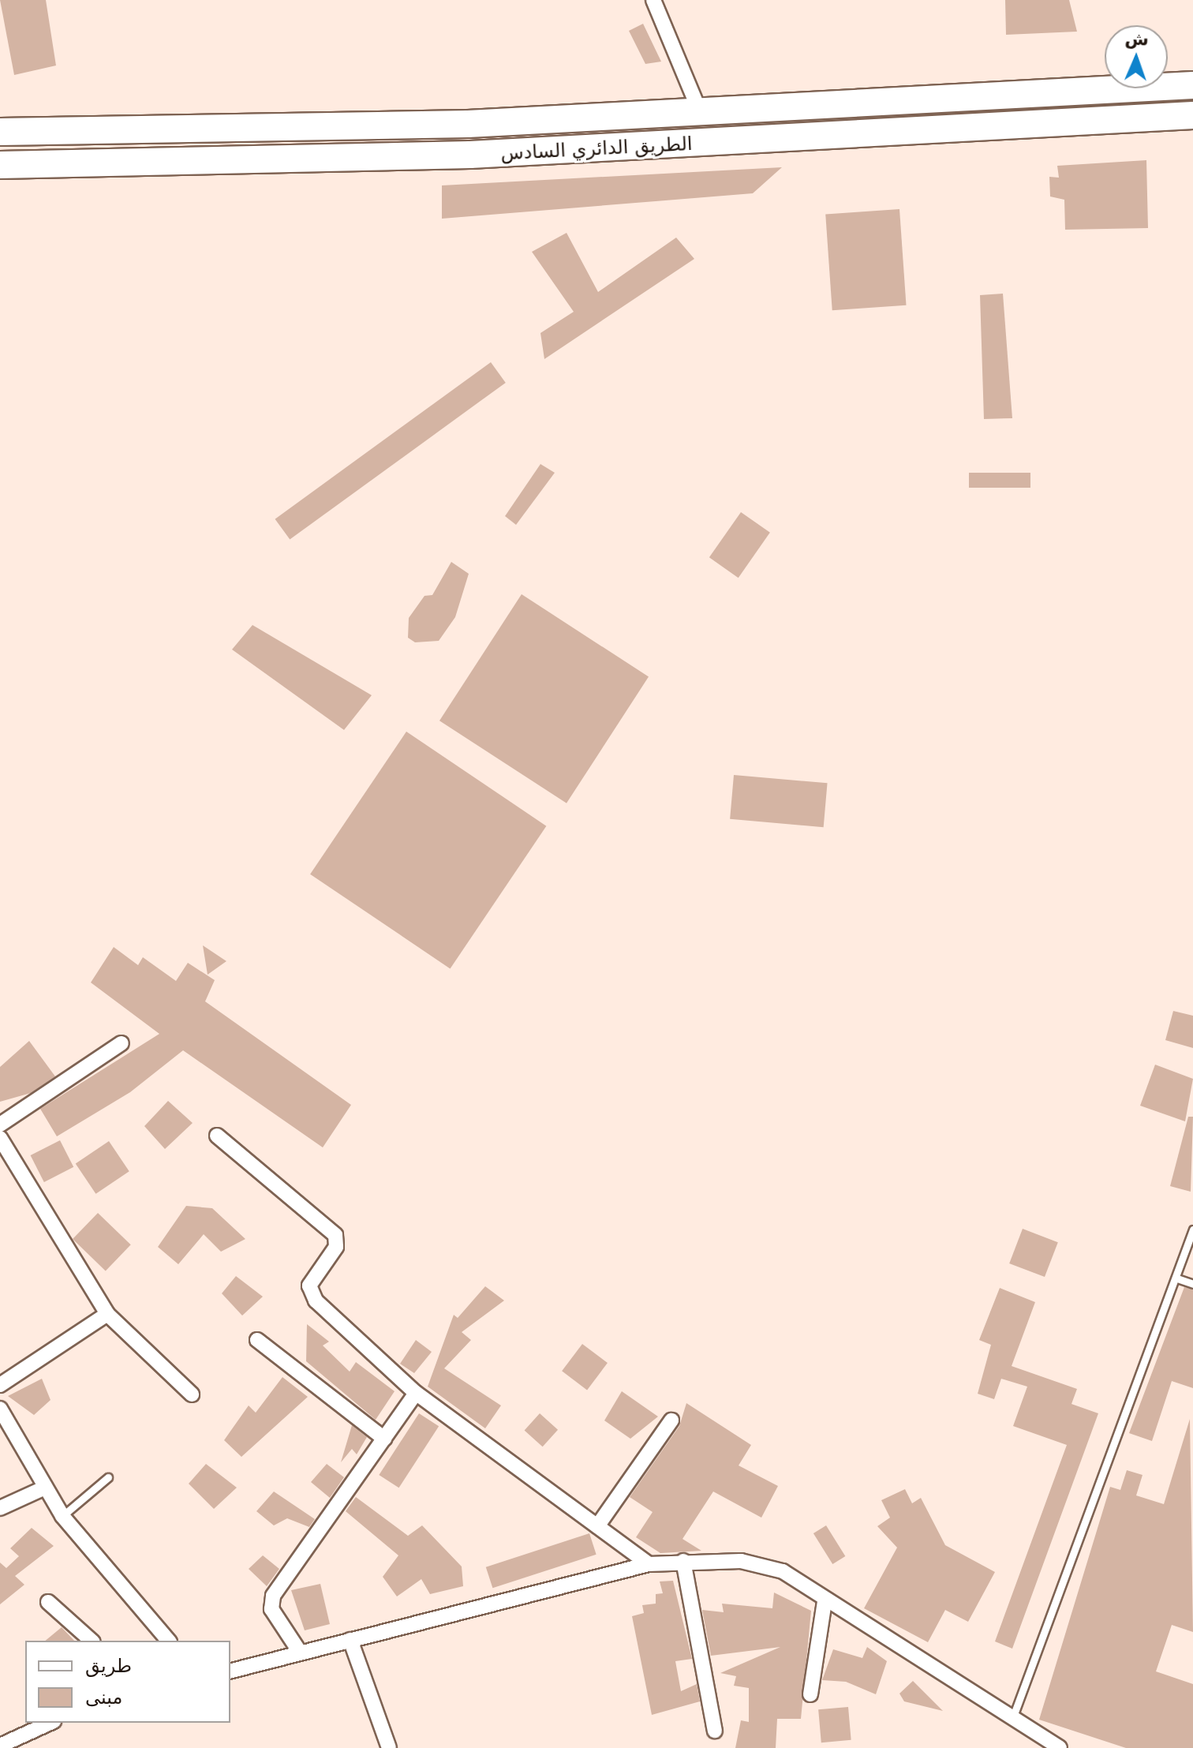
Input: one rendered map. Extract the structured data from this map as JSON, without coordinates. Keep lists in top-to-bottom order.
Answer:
{
  "streets": {
    "highway": ["الطريق الدائري السادس"]
  },
  "legend": ["طريق", "مبنى"],
  "north": "top"
}
